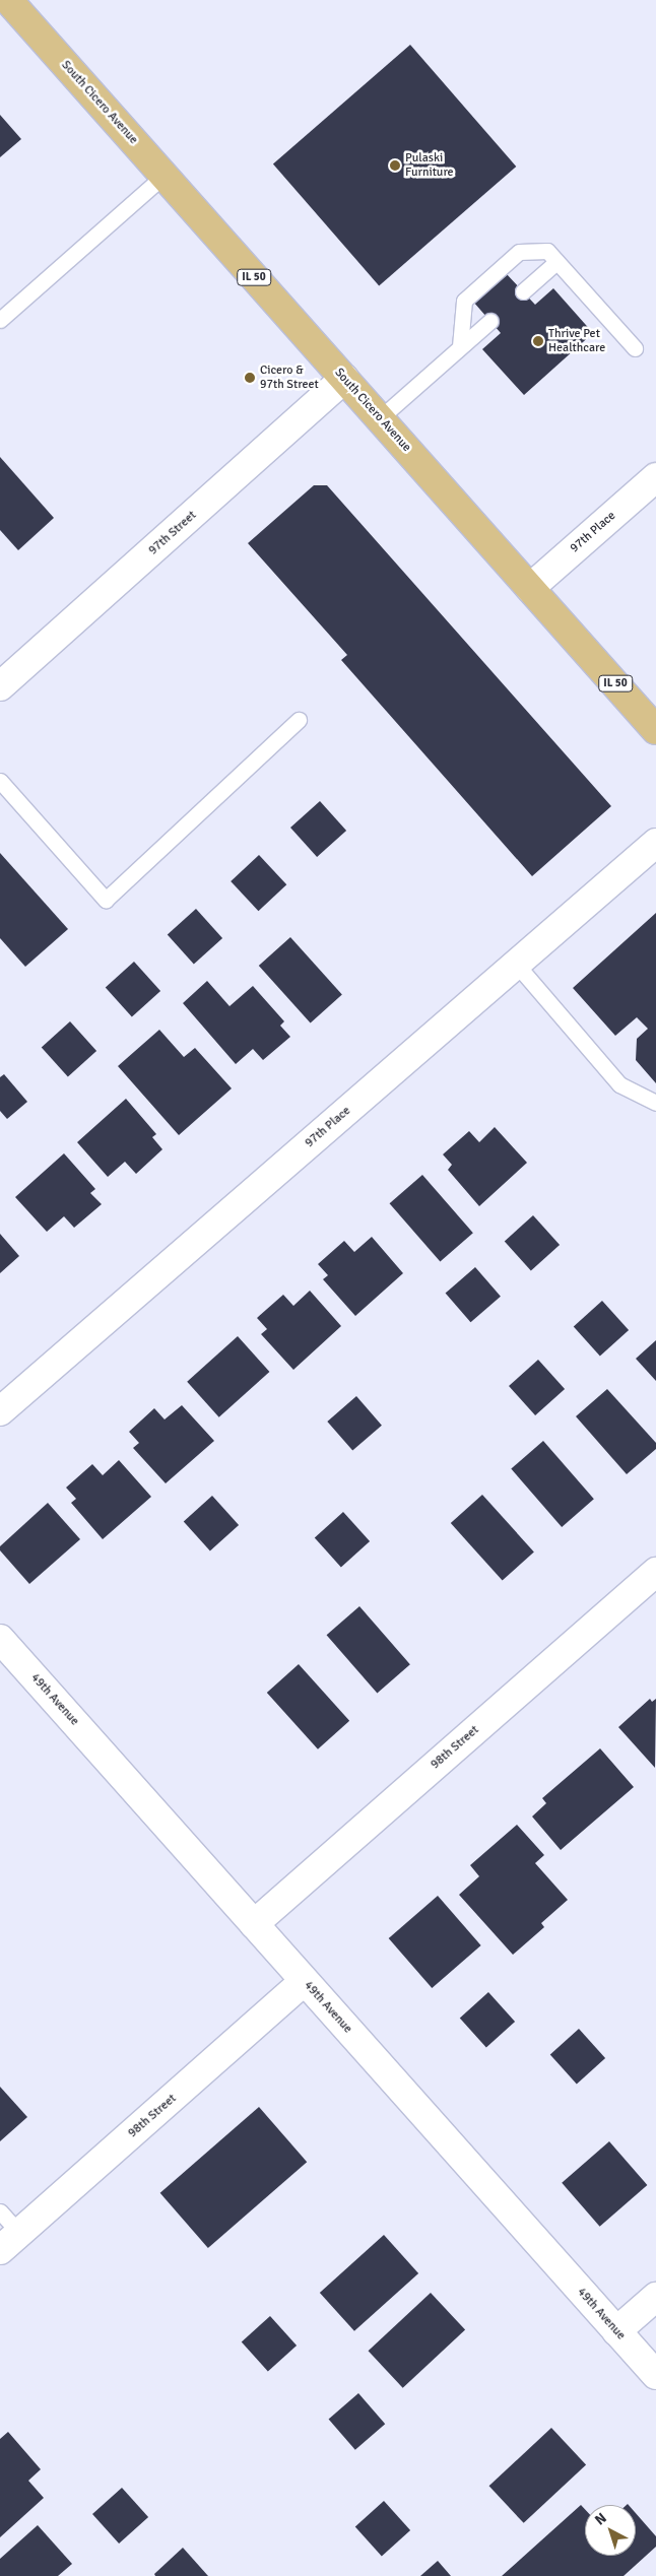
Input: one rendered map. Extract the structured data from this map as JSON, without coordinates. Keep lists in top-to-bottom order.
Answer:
{
  "streets": {
    "main road": ["South Cicero Avenue", "IL 50"],
    "street": [
      "97th Place",
      "97th Street",
      "49th Avenue",
      "98th Street"
    ]
  },
  "crossings": [
    ["South Cicero Avenue", "97th Place"],
    ["South Cicero Avenue", "97th Street"],
    ["49th Avenue", "98th Street"]
  ],
  "places": ["Pulaski Furniture", "Thrive Pet Healthcare", "Cicero & 97th Street"],
  "north": "top left"
}
